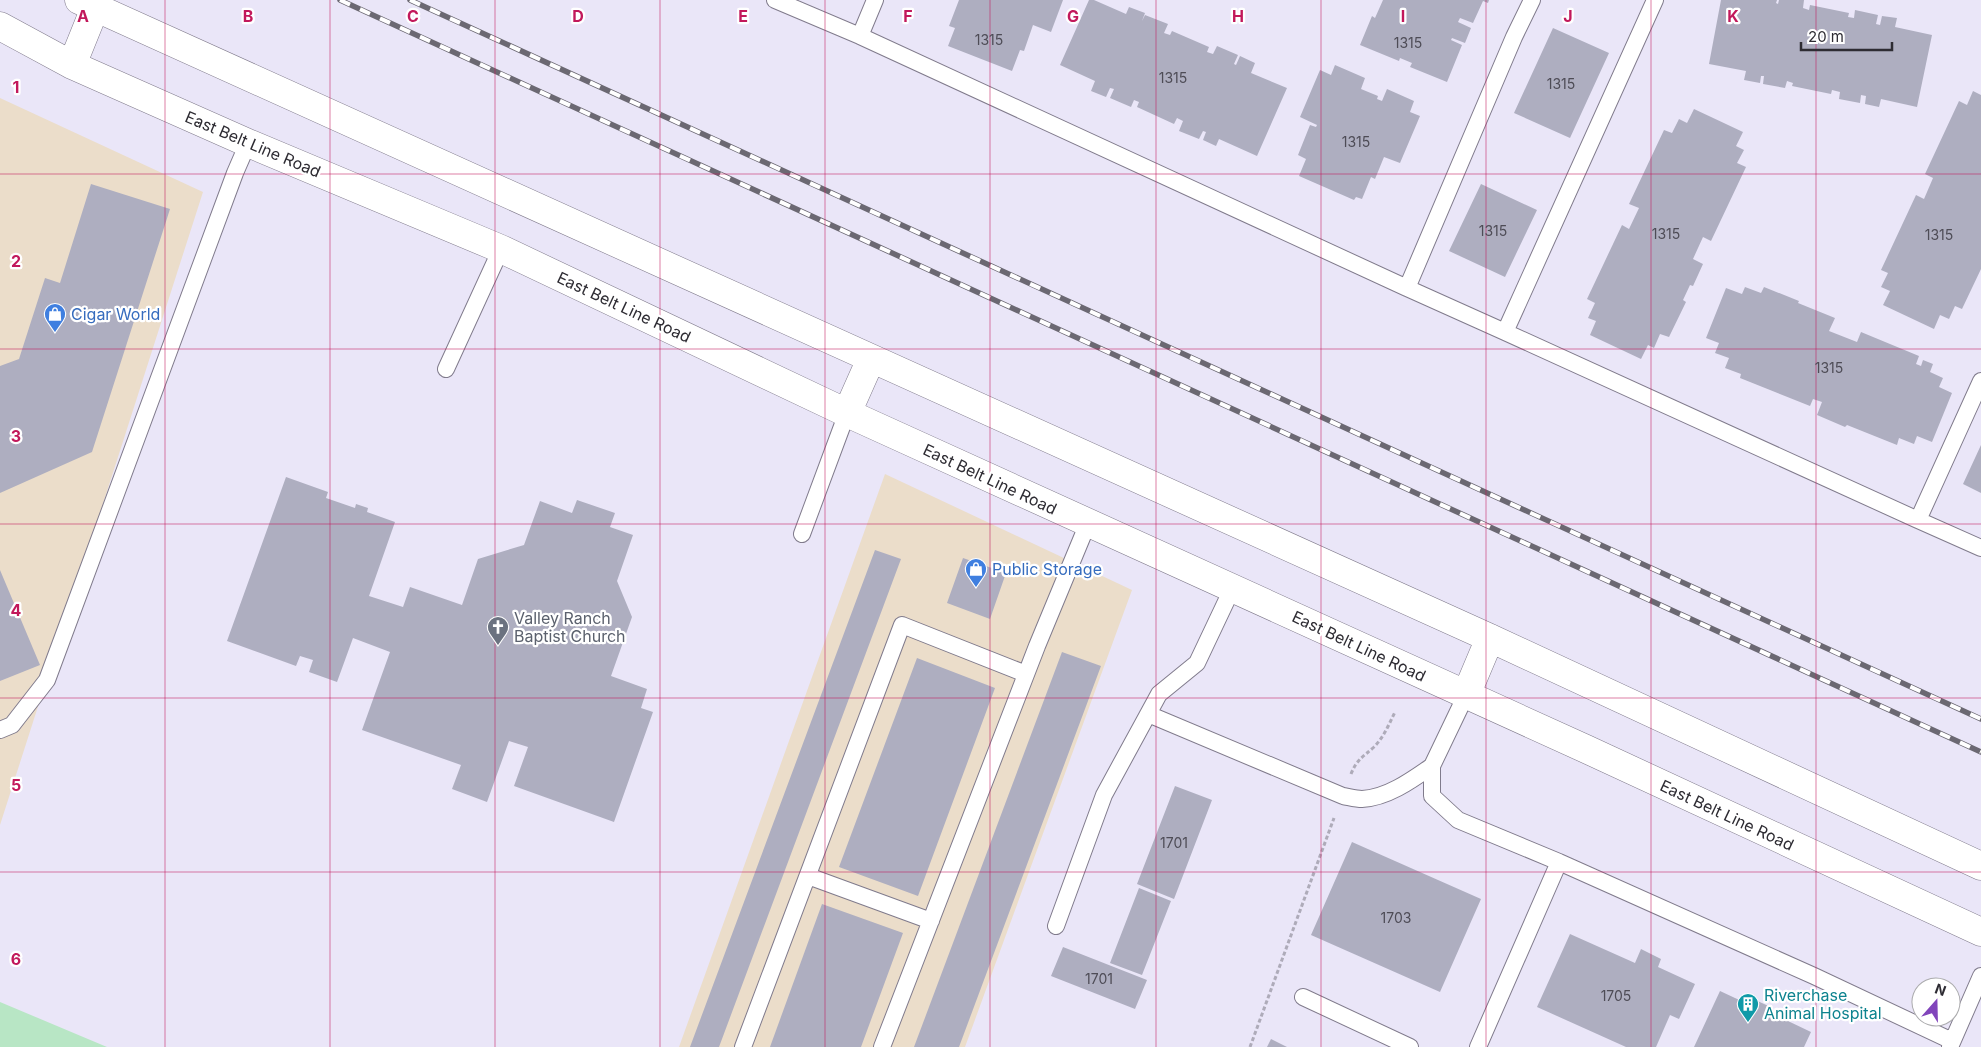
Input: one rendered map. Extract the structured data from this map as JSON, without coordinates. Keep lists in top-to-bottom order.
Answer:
{
  "streets": {
    "main road": ["East Belt Line Road"]
  },
  "places": {
    "shop": ["Cigar World", "Public Storage"],
    "church": ["Valley Ranch Baptist Church"],
    "building": ["Riverchase Animal Hospital"]
  },
  "house_numbers": [
    "1315",
    "1315",
    "1315",
    "1315",
    "1315",
    "1315",
    "1315",
    "1315",
    "1315",
    "1701",
    "1703",
    "1701",
    "1705"
  ],
  "scale_bar": "20 m",
  "north": "top",
  "grid": {
    "columns": [
      "A",
      "B",
      "C",
      "D",
      "E",
      "F",
      "G",
      "H",
      "I",
      "J",
      "K"
    ],
    "rows": [
      "1",
      "2",
      "3",
      "4",
      "5",
      "6"
    ]
  }
}
